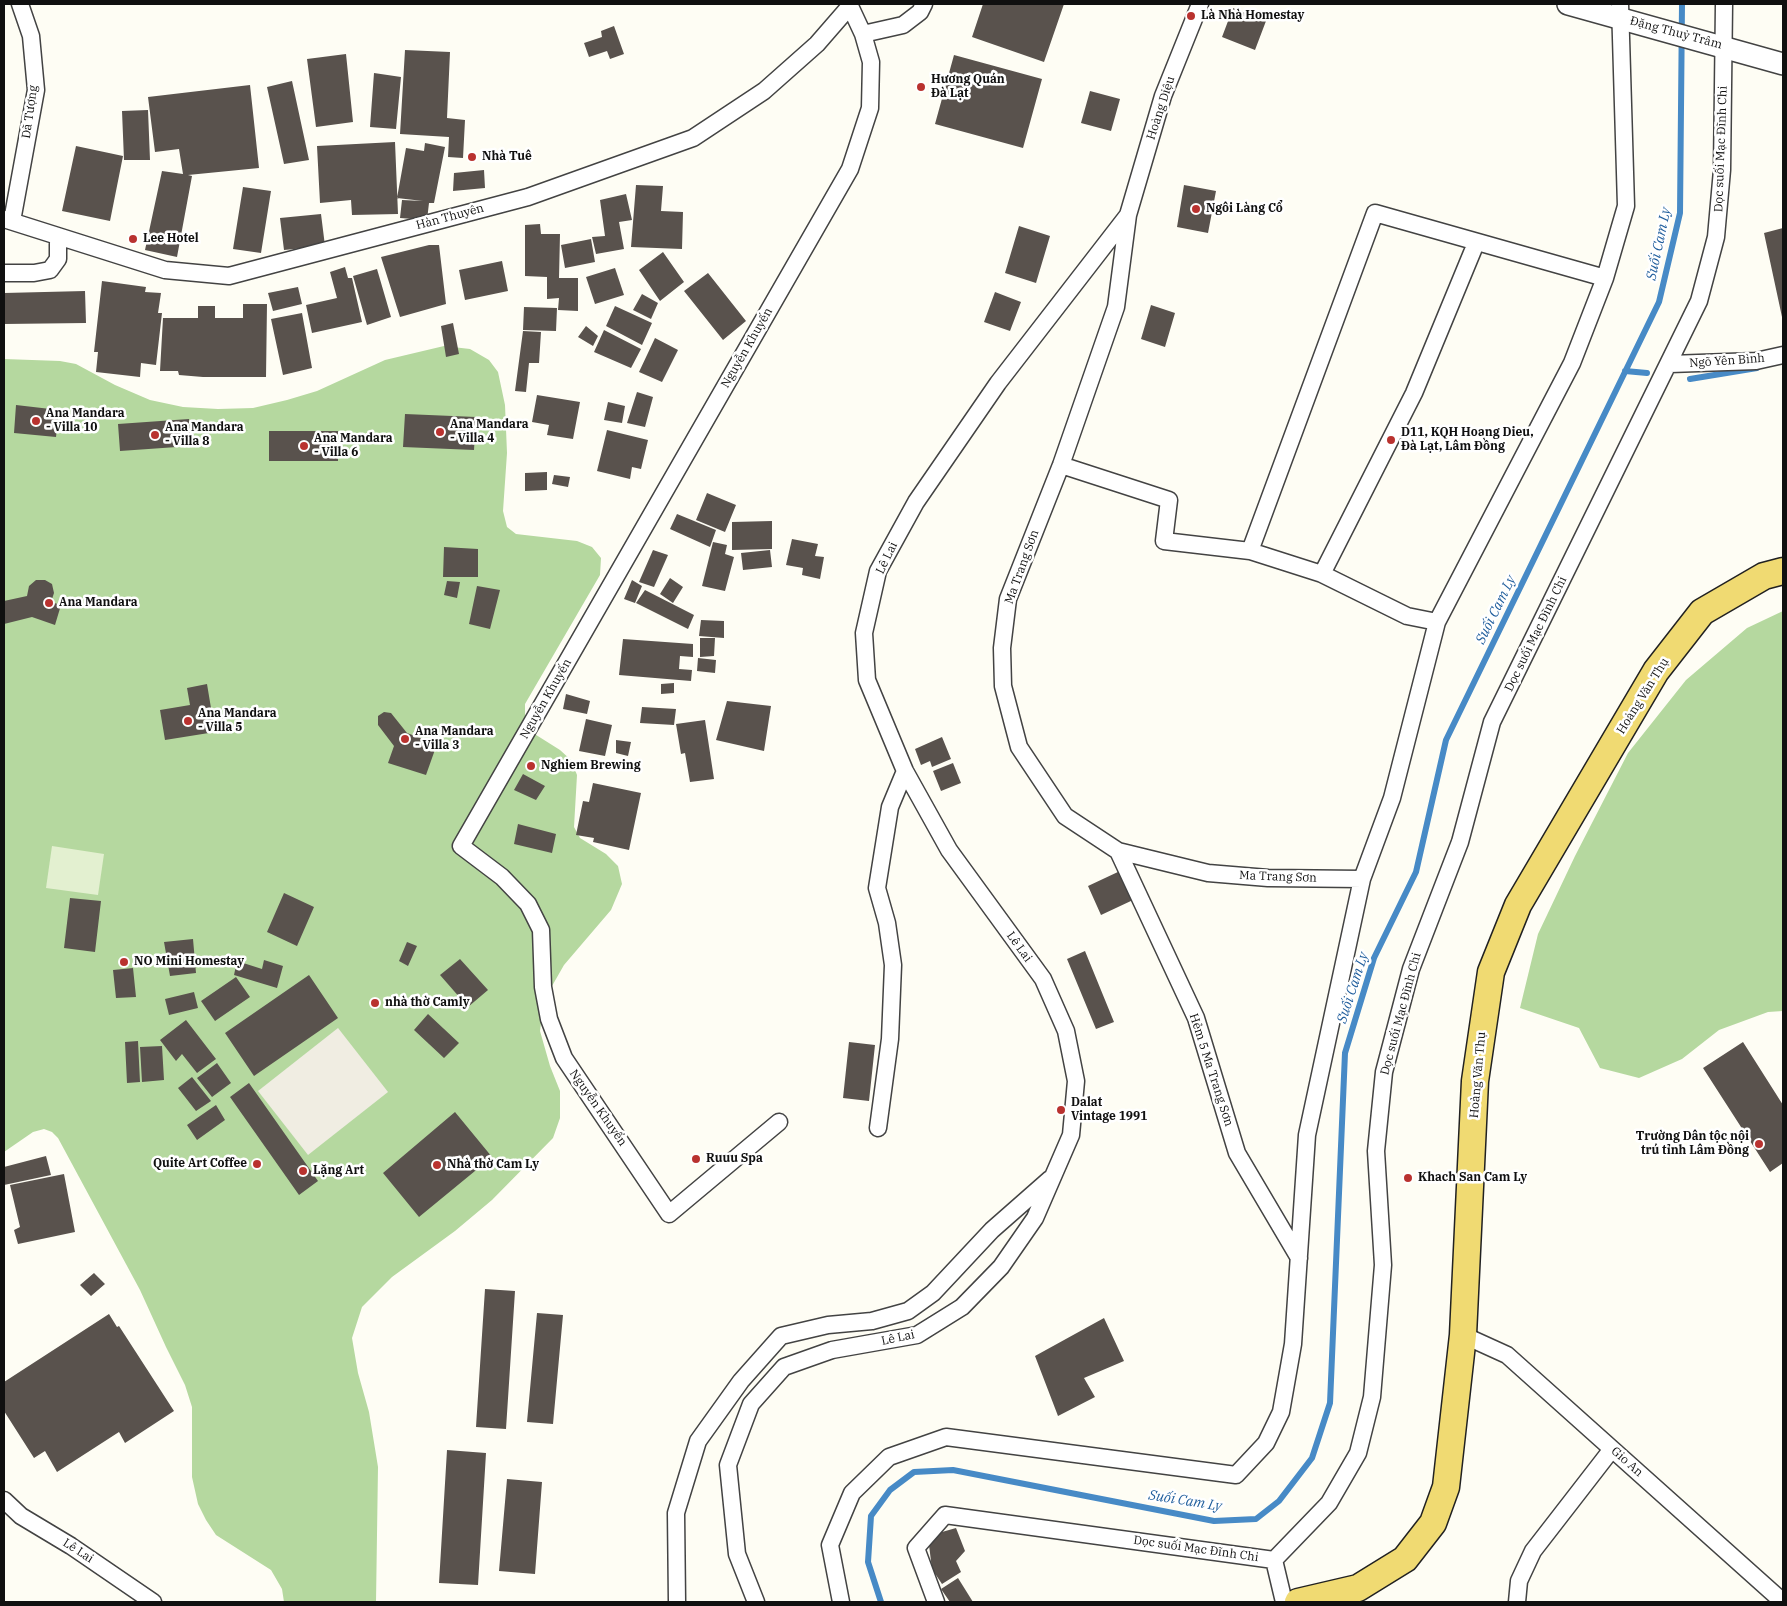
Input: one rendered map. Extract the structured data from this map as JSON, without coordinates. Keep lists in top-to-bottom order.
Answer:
{
  "streets": {
    "main road": ["Hoàng Văn Thụ"],
    "street": [
      "Đặng Thuỳ Trâm",
      "Hoàng Diệu",
      "Dã Tượng",
      "Dọc suối Mạc Đĩnh Chi",
      "Hàn Thuyên",
      "Nguyễn Khuyến",
      "Ngõ Yên Bình",
      "Lê Lai",
      "Ma Trang Sơn",
      "Hẻm 5 Ma Trang Sơn",
      "Gio An"
    ]
  },
  "crossings": [
    ["Đặng Thuỳ Trâm", "Dọc suối Mạc Đĩnh Chi"],
    ["Hoàng Diệu", "Lê Lai"],
    ["Hoàng Diệu", "Ma Trang Sơn"],
    ["Dã Tượng", "Hàn Thuyên"],
    ["Dọc suối Mạc Đĩnh Chi", "Ngõ Yên Bình"],
    ["Lê Lai", "Ma Trang Sơn"],
    ["Ma Trang Sơn", "Hẻm 5 Ma Trang Sơn"],
    ["Hoàng Văn Thụ", "Gio An"]
  ],
  "water": ["Suối Cam Ly"],
  "places": [
    "Là Nhà Homestay",
    "Hương Quán Đà Lạt",
    "Nhà Tuê",
    "Ngôi Làng Cổ",
    "Lee Hotel",
    "Ana Mandara - Villa 10",
    "Ana Mandara - Villa 4",
    "Ana Mandara - Villa 8",
    "D11, KQH Hoang Dieu, Đà Lạt, Lâm Đồng",
    "Ana Mandara - Villa 6",
    "Ana Mandara",
    "Ana Mandara - Villa 5",
    "Ana Mandara - Villa 3",
    "Nghiem Brewing",
    "NO Mini Homestay",
    "nhà thờ Camly",
    "Dalat Vintage 1991",
    "Trường Dân tộc nội trú tỉnh Lâm Đồng",
    "Ruuu Spa",
    "Quite Art Coffee",
    "Nhà thờ Cam Ly",
    "Lặng Art",
    "Khach San Cam Ly"
  ]
}
